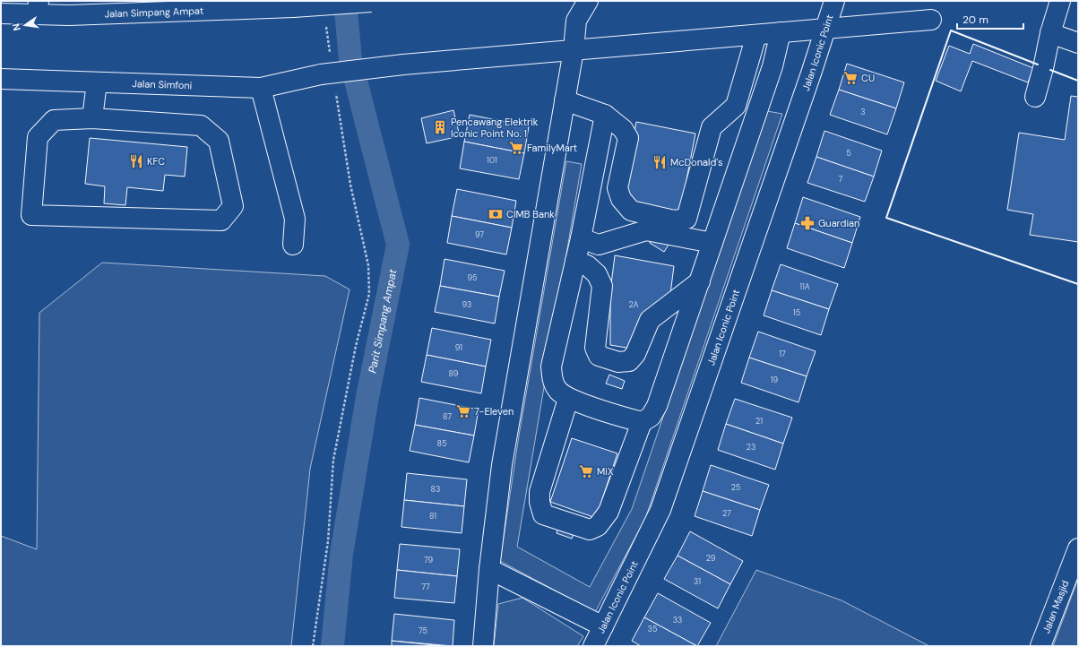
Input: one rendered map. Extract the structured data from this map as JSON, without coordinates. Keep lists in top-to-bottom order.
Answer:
{
  "streets": {
    "main road": [
      "Jalan Simpang Ampat",
      "Jalan Iconic Point",
      "Jalan Simfoni",
      "Jalan Masjid"
    ]
  },
  "crossings": [
    ["Jalan Iconic Point", "Jalan Simfoni"]
  ],
  "water": ["Parit Simpang Ampat"],
  "places": {
    "supermarket": [
      "CU",
      "FamilyMart",
      "7-Eleven",
      "MiX"
    ],
    "building": ["Pencawang Elektrik Iconic Point No. 1"],
    "restaurant": ["KFC", "McDonald's"],
    "bank": ["CIMB Bank"],
    "pharmacy": ["Guardian"]
  },
  "house_numbers": [
    "3",
    "5",
    "101",
    "7",
    "97",
    "95",
    "11A",
    "93",
    "2A",
    "15",
    "91",
    "17",
    "89",
    "19",
    "87",
    "21",
    "85",
    "23",
    "25",
    "83",
    "27",
    "81",
    "29",
    "79",
    "31",
    "77",
    "33",
    "35",
    "75"
  ],
  "scale_bar": "20 m",
  "north": "left"
}
